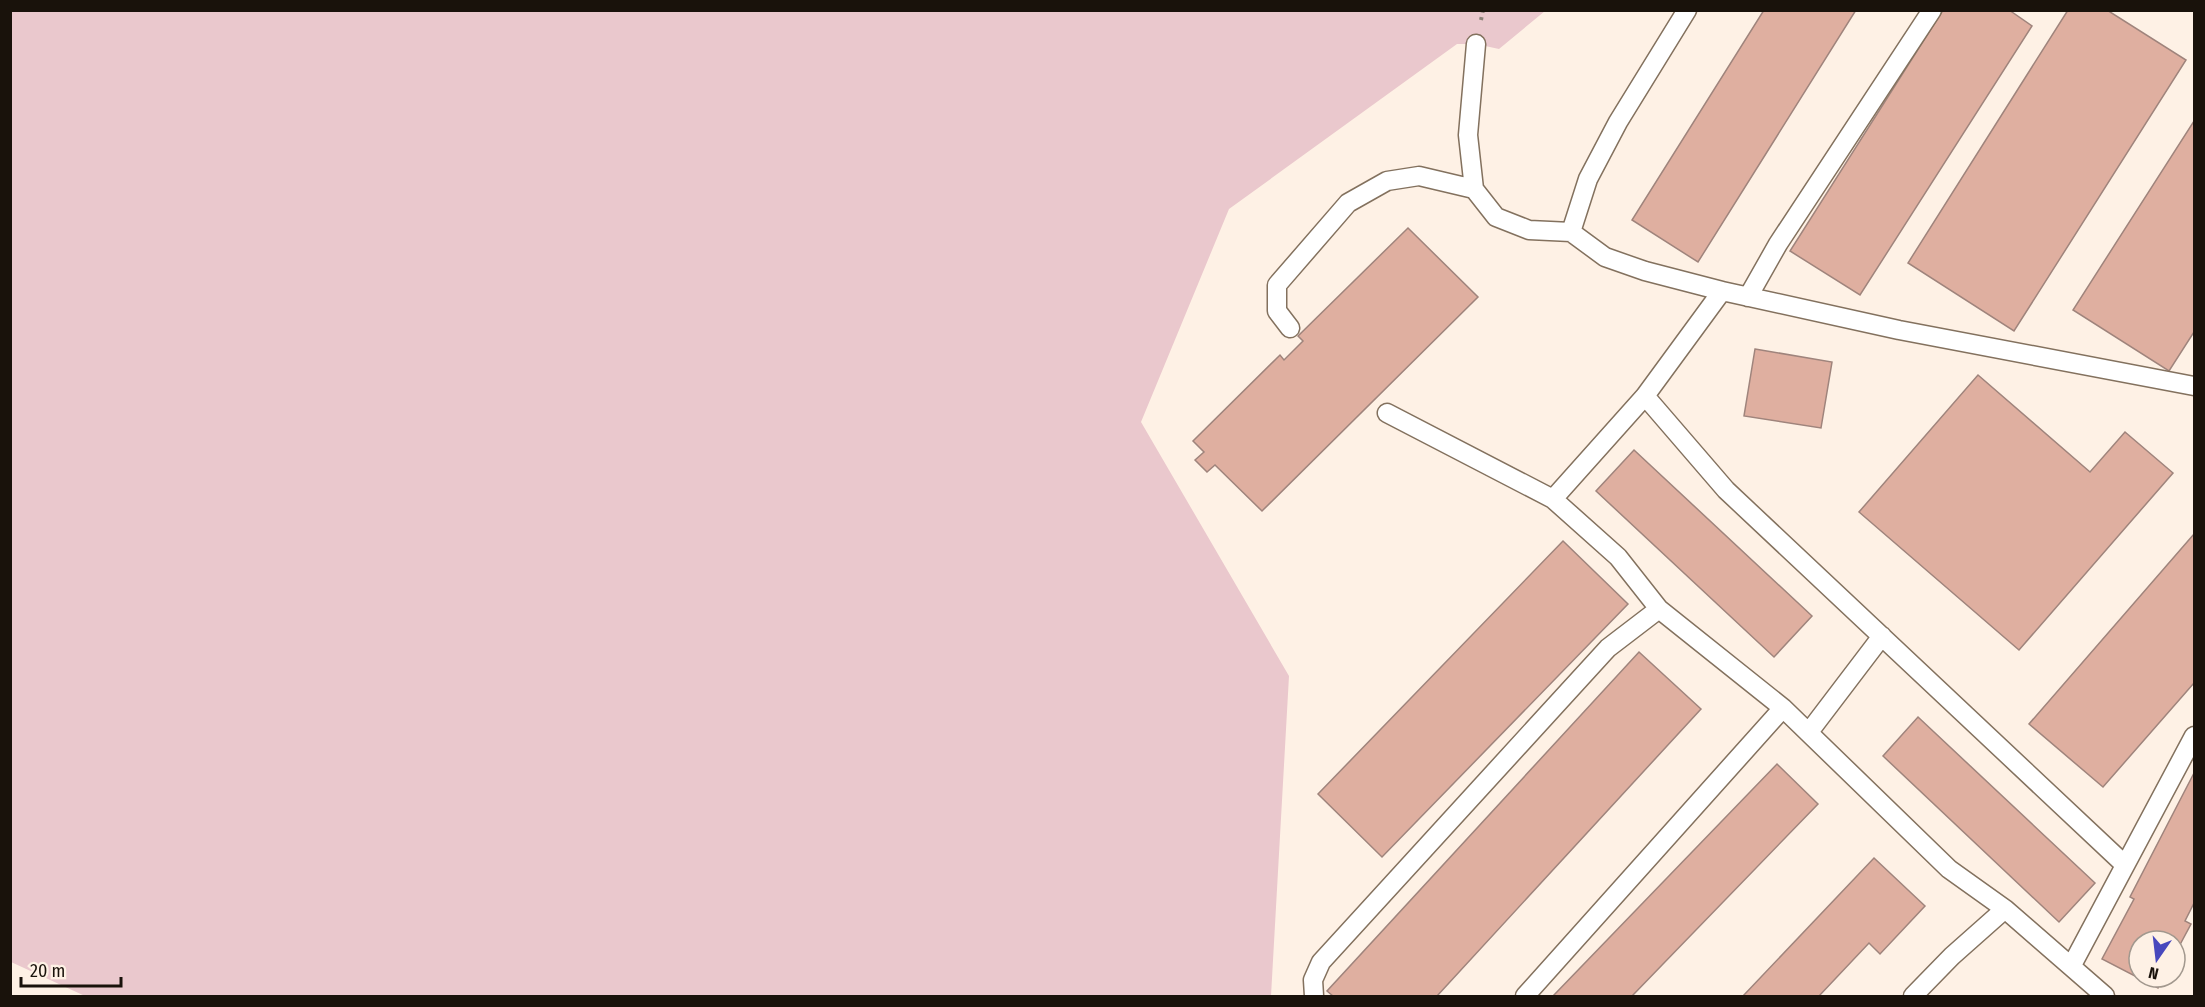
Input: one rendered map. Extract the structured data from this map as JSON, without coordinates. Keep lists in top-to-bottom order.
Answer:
{
  "scale_bar": "20 m",
  "north": "bottom"
}
